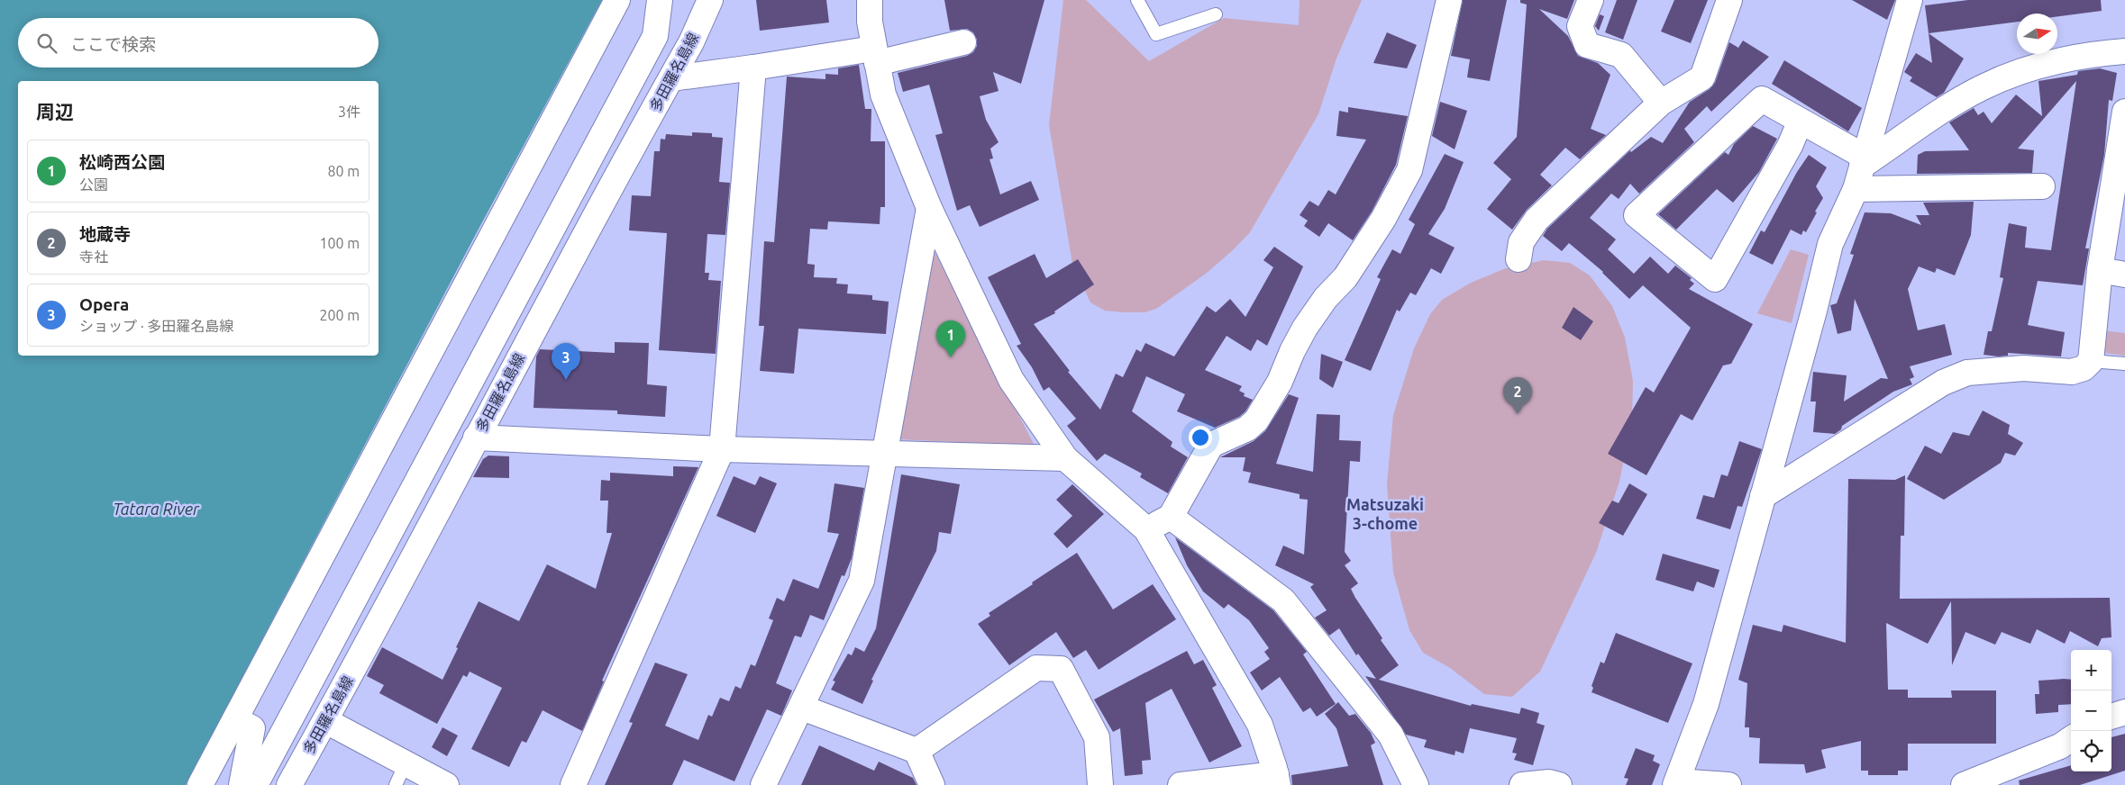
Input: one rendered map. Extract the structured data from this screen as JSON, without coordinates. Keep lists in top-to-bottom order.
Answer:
{
  "streets": {
    "street": ["多田羅名島線"]
  },
  "districts": ["Matsuzaki 3-chome"],
  "water": ["Tatara River"],
  "north": "right",
  "page": {
    "search": "ここで検索",
    "heading": ["周辺", "3件"],
    "list": [
      {
        "mark": "1",
        "name": "松崎西公園",
        "note": "公園",
        "value": "80 m"
      },
      {
        "mark": "2",
        "name": "地蔵寺",
        "note": "寺社",
        "value": "100 m"
      },
      {
        "mark": "3",
        "name": "Opera",
        "note": "ショップ · 多田羅名島線",
        "value": "200 m"
      }
    ],
    "pins": ["1", "3", "2"],
    "map_buttons": ["+", "−"]
  }
}
